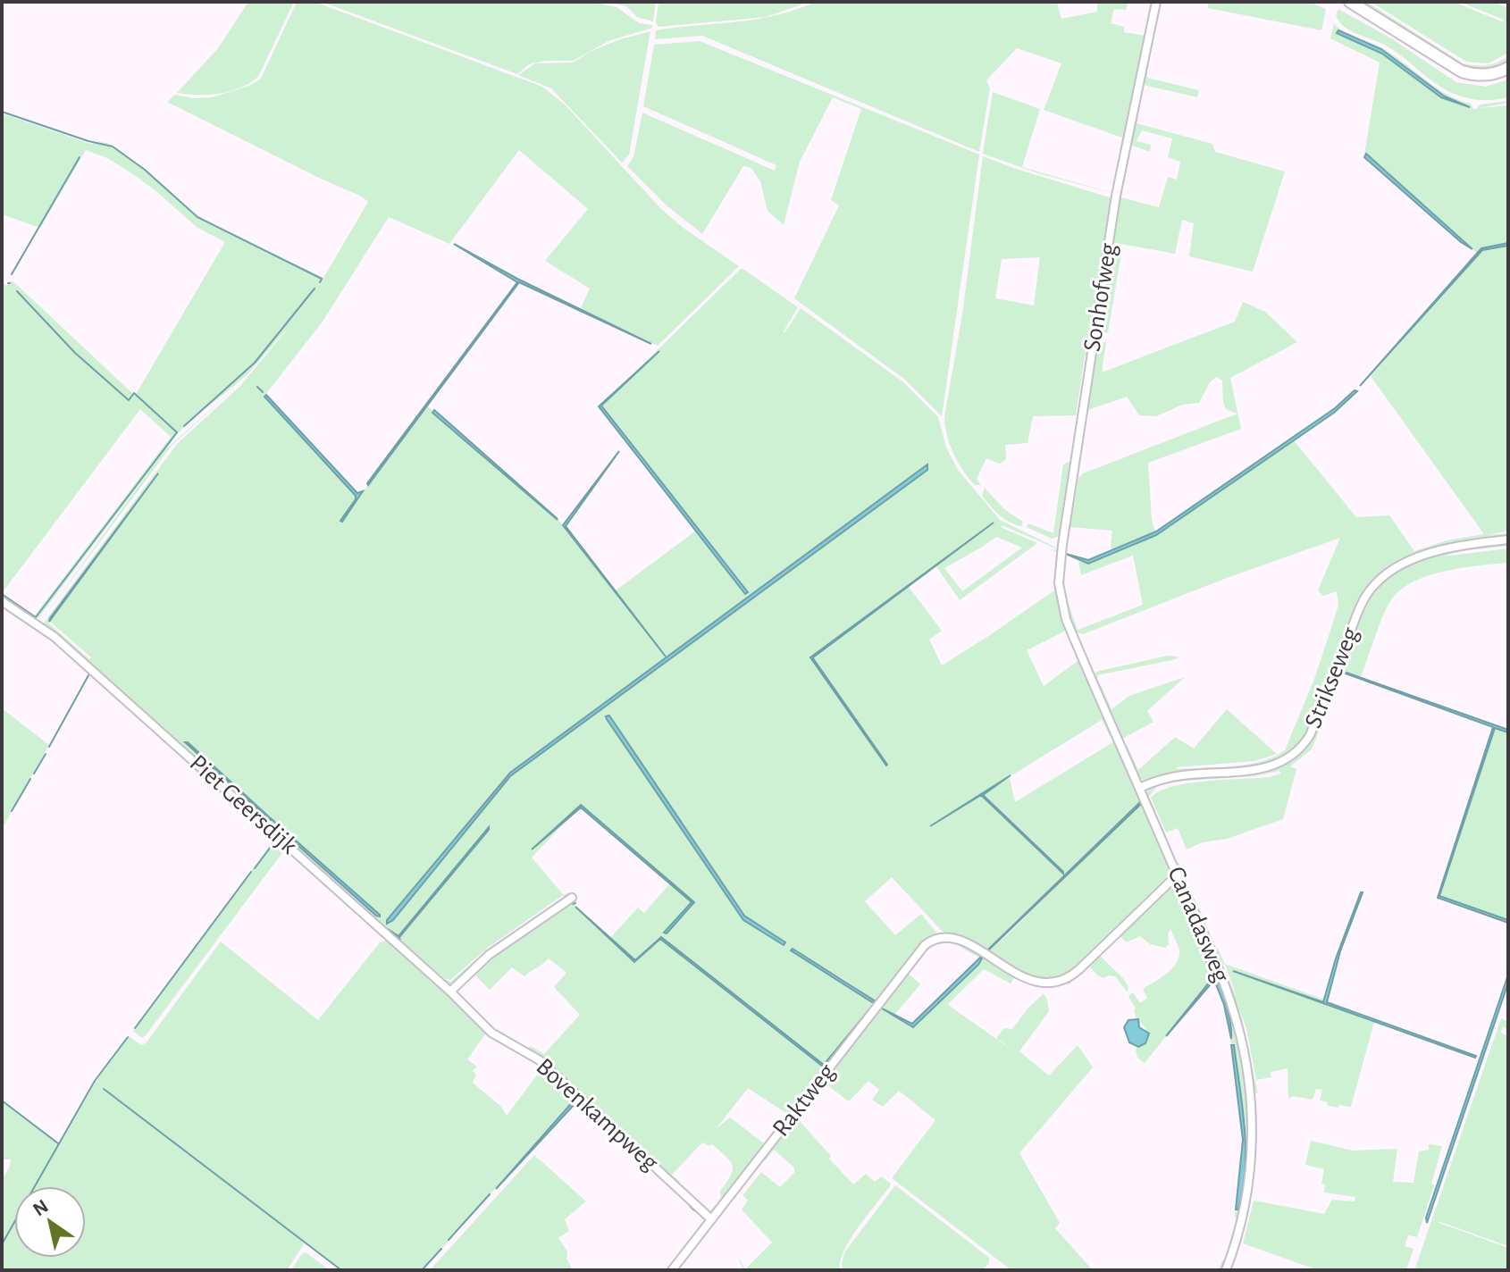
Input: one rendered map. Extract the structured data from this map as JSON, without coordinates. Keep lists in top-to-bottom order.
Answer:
{
  "streets": {
    "street": [
      "Sonhofweg",
      "Strikseweg",
      "Piet Geersdijk",
      "Canadasweg",
      "Raktweg",
      "Bovenkampweg"
    ]
  },
  "crossings": [
    ["Sonhofweg", "Canadasweg"],
    ["Strikseweg", "Canadasweg"],
    ["Piet Geersdijk", "Bovenkampweg"],
    ["Canadasweg", "Raktweg"],
    ["Raktweg", "Bovenkampweg"]
  ],
  "north": "top left"
}
